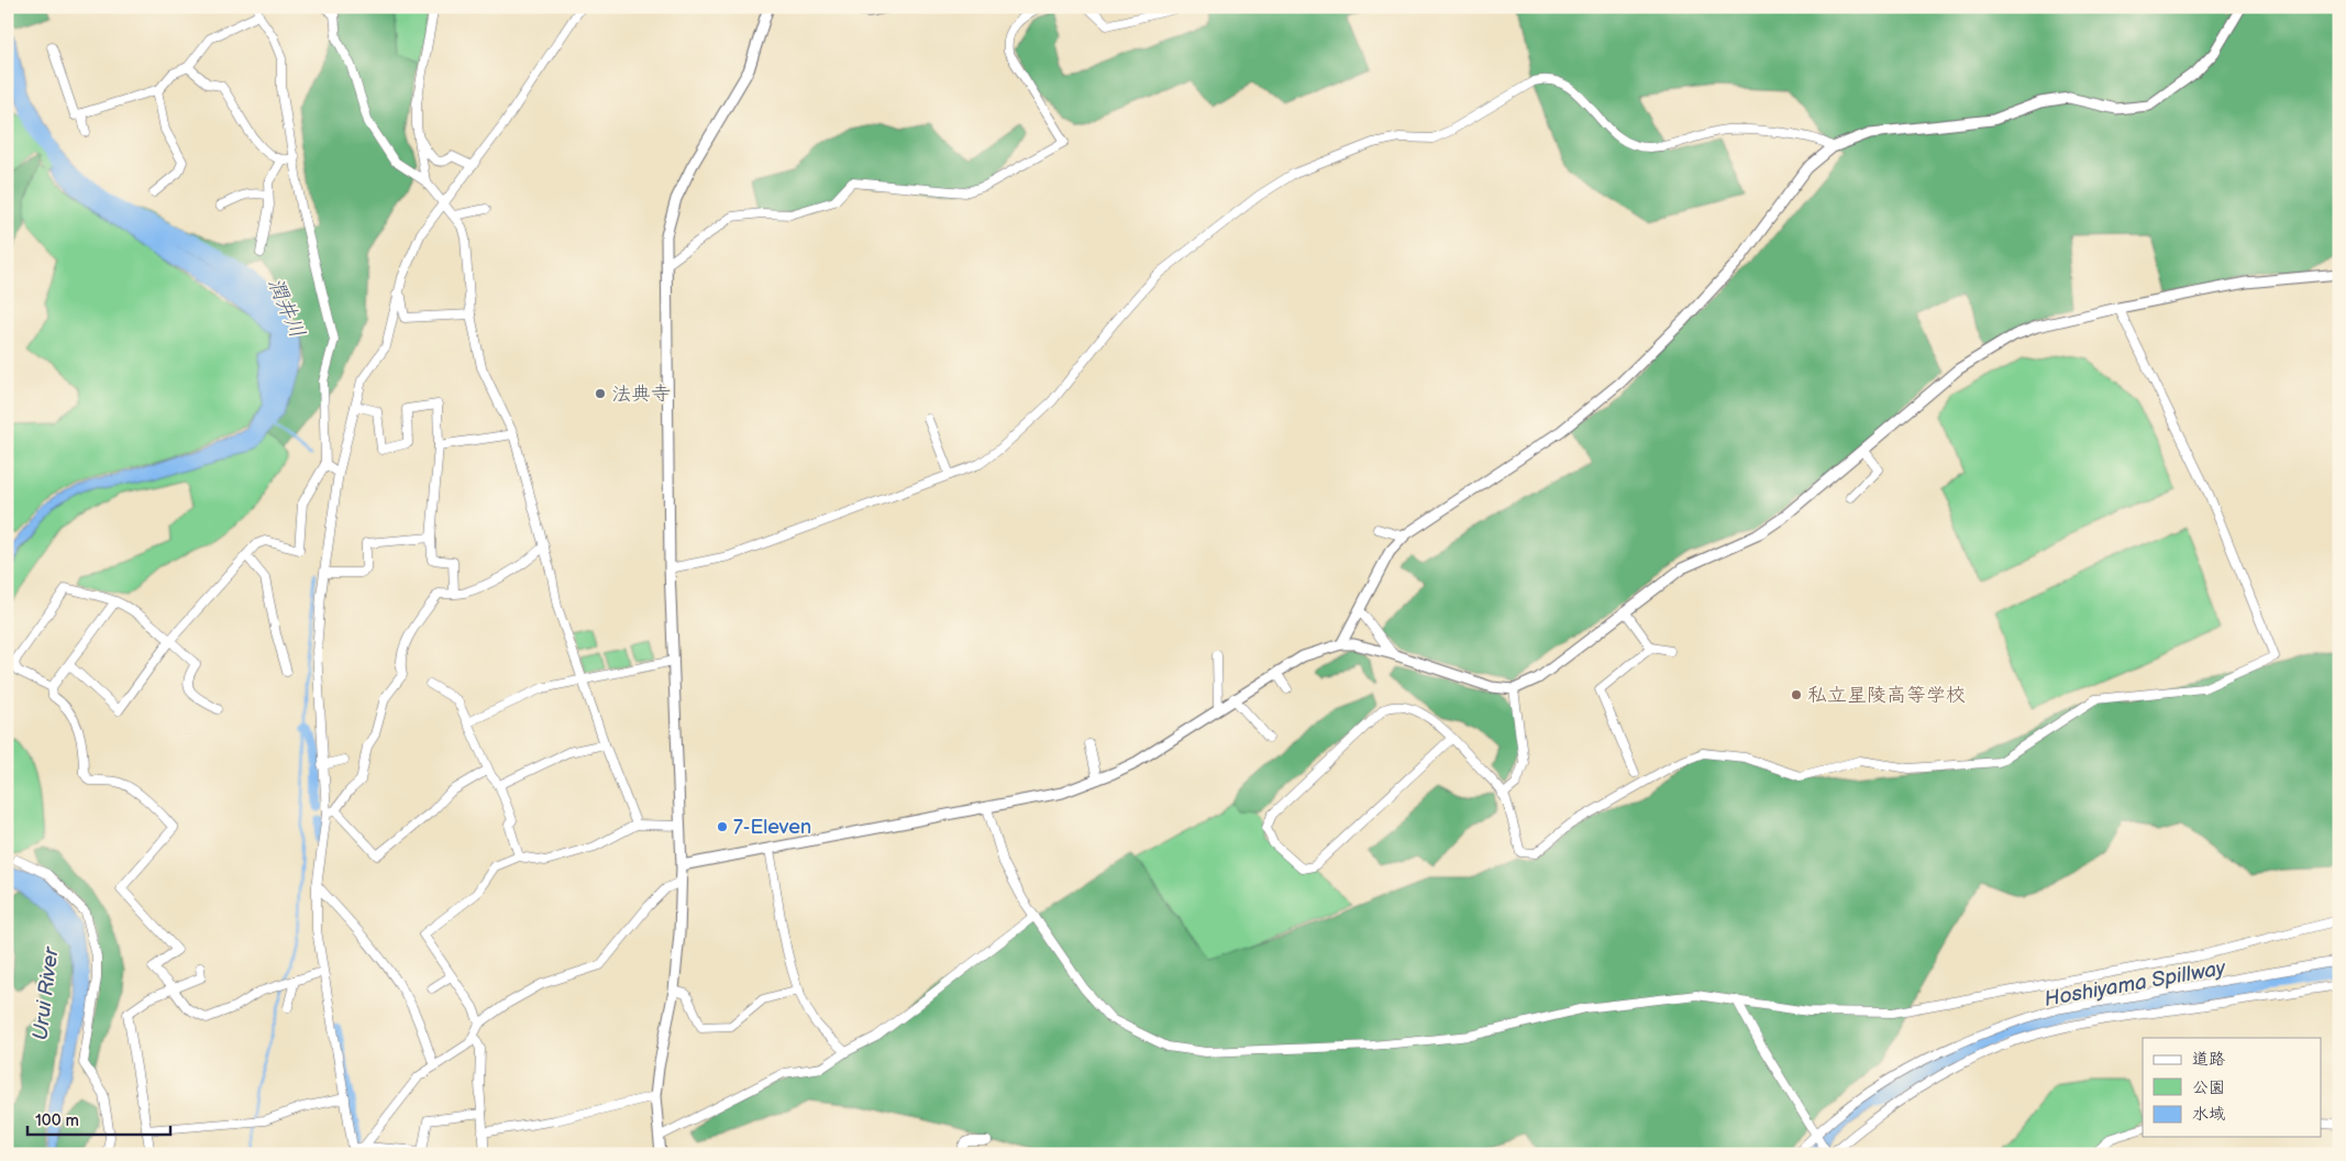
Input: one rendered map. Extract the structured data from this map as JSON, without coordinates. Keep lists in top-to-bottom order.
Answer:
{
  "water": ["潤井川", "Hoshiyama Spillway", "Urui River"],
  "places": ["法典寺", "私立星陵高等学校", "7-Eleven"],
  "legend": ["道路", "公園", "水域"],
  "scale_bar": "100 m"
}
